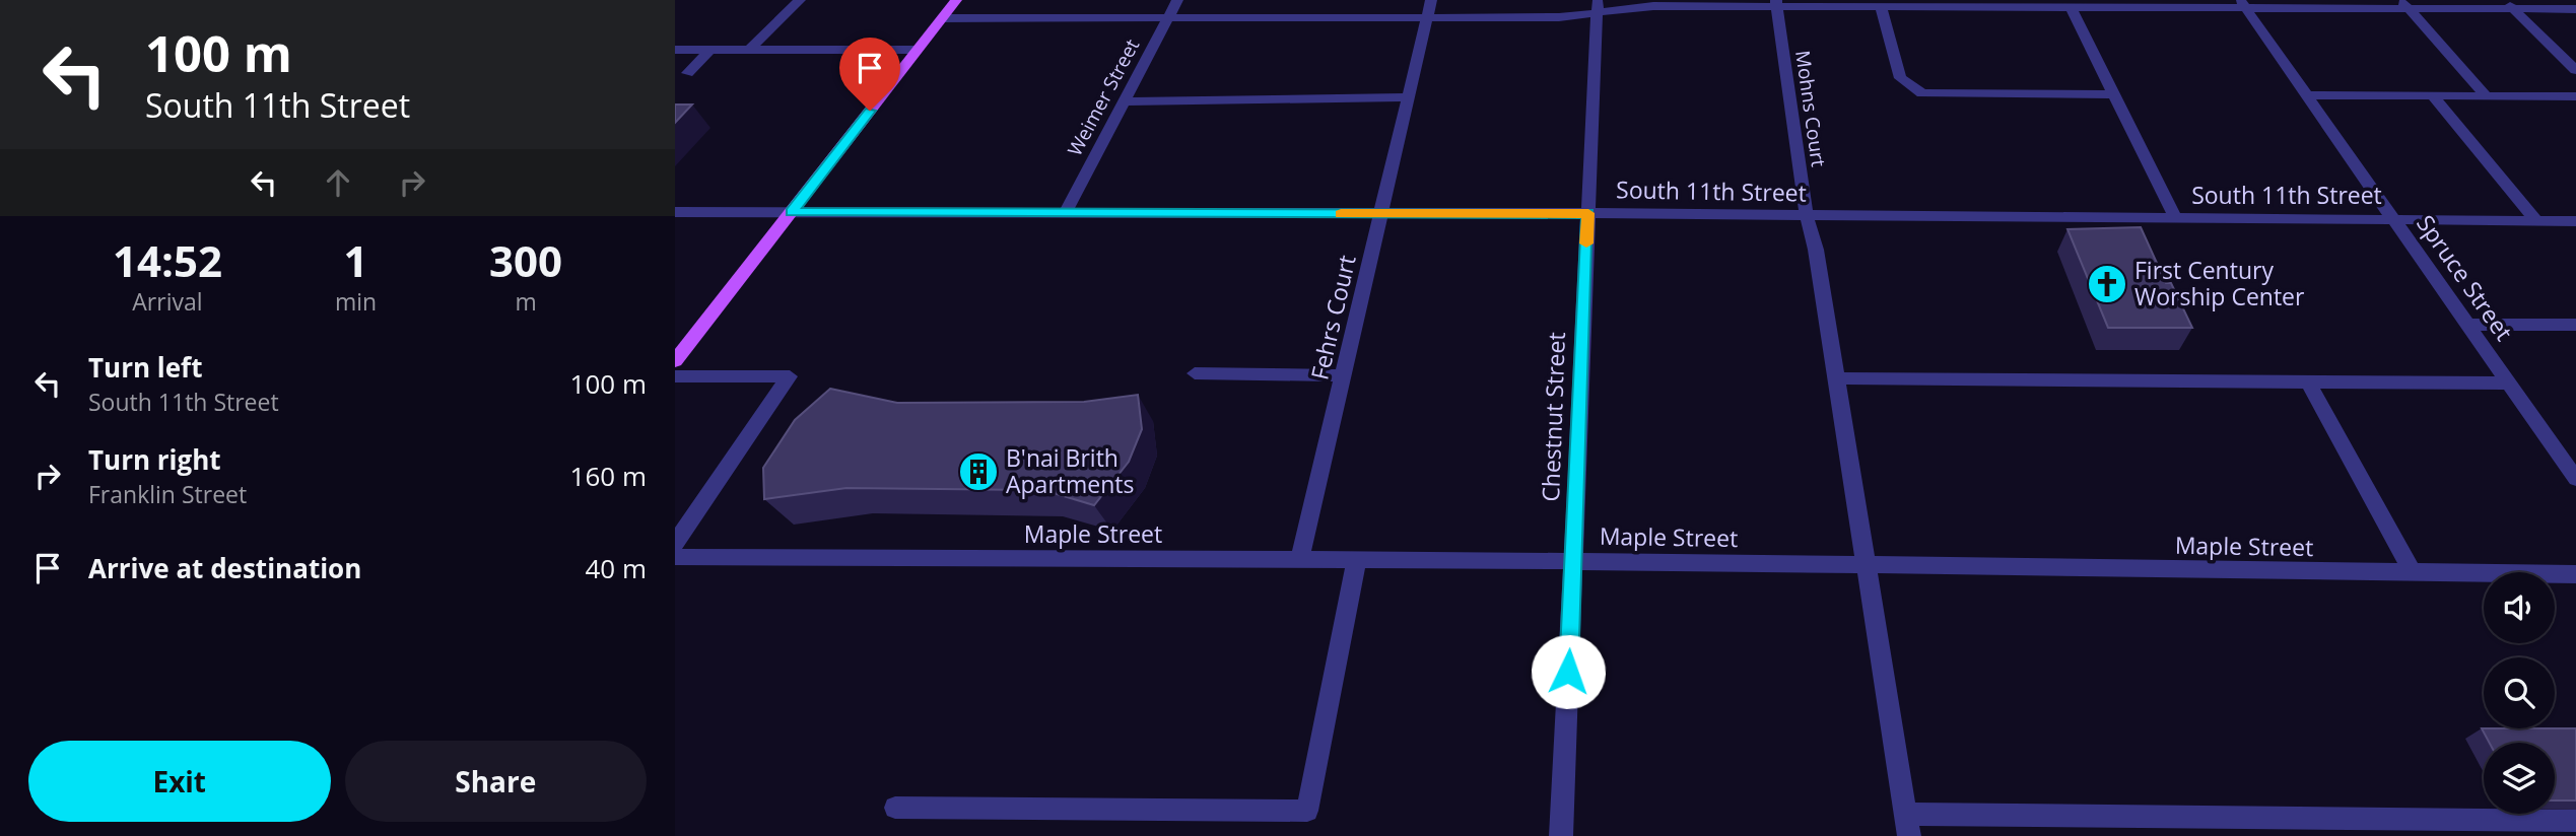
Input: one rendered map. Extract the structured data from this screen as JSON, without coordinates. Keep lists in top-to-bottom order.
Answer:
{
  "streets": {
    "street": [
      "Weimer Street",
      "Mohns Court",
      "South 11th Street",
      "Spruce Street",
      "Fehrs Court",
      "Chestnut Street",
      "Maple Street"
    ]
  },
  "crossings": [
    ["Weimer Street", "South 11th Street"],
    ["Mohns Court", "South 11th Street"],
    ["Mohns Court", "Maple Street"],
    ["South 11th Street", "Spruce Street"],
    ["South 11th Street", "Fehrs Court"],
    ["South 11th Street", "Chestnut Street"],
    ["Fehrs Court", "Maple Street"],
    ["Chestnut Street", "Maple Street"]
  ],
  "places": {
    "church": ["First Century Worship Center"],
    "building": ["B'nai Brith Apartments"]
  },
  "page": {
    "turn": ["100 m", "South 11th Street"],
    "eta": [
      "14:52",
      "Arrival",
      "1",
      "min",
      "300",
      "m"
    ],
    "list": [
      {
        "name": "Turn left",
        "note": "South 11th Street",
        "value": "100 m"
      },
      {
        "name": "Turn right",
        "note": "Franklin Street",
        "value": "160 m"
      },
      {
        "name": "Arrive at destination",
        "value": "40 m"
      }
    ],
    "buttons": ["Exit", "Share"]
  }
}
